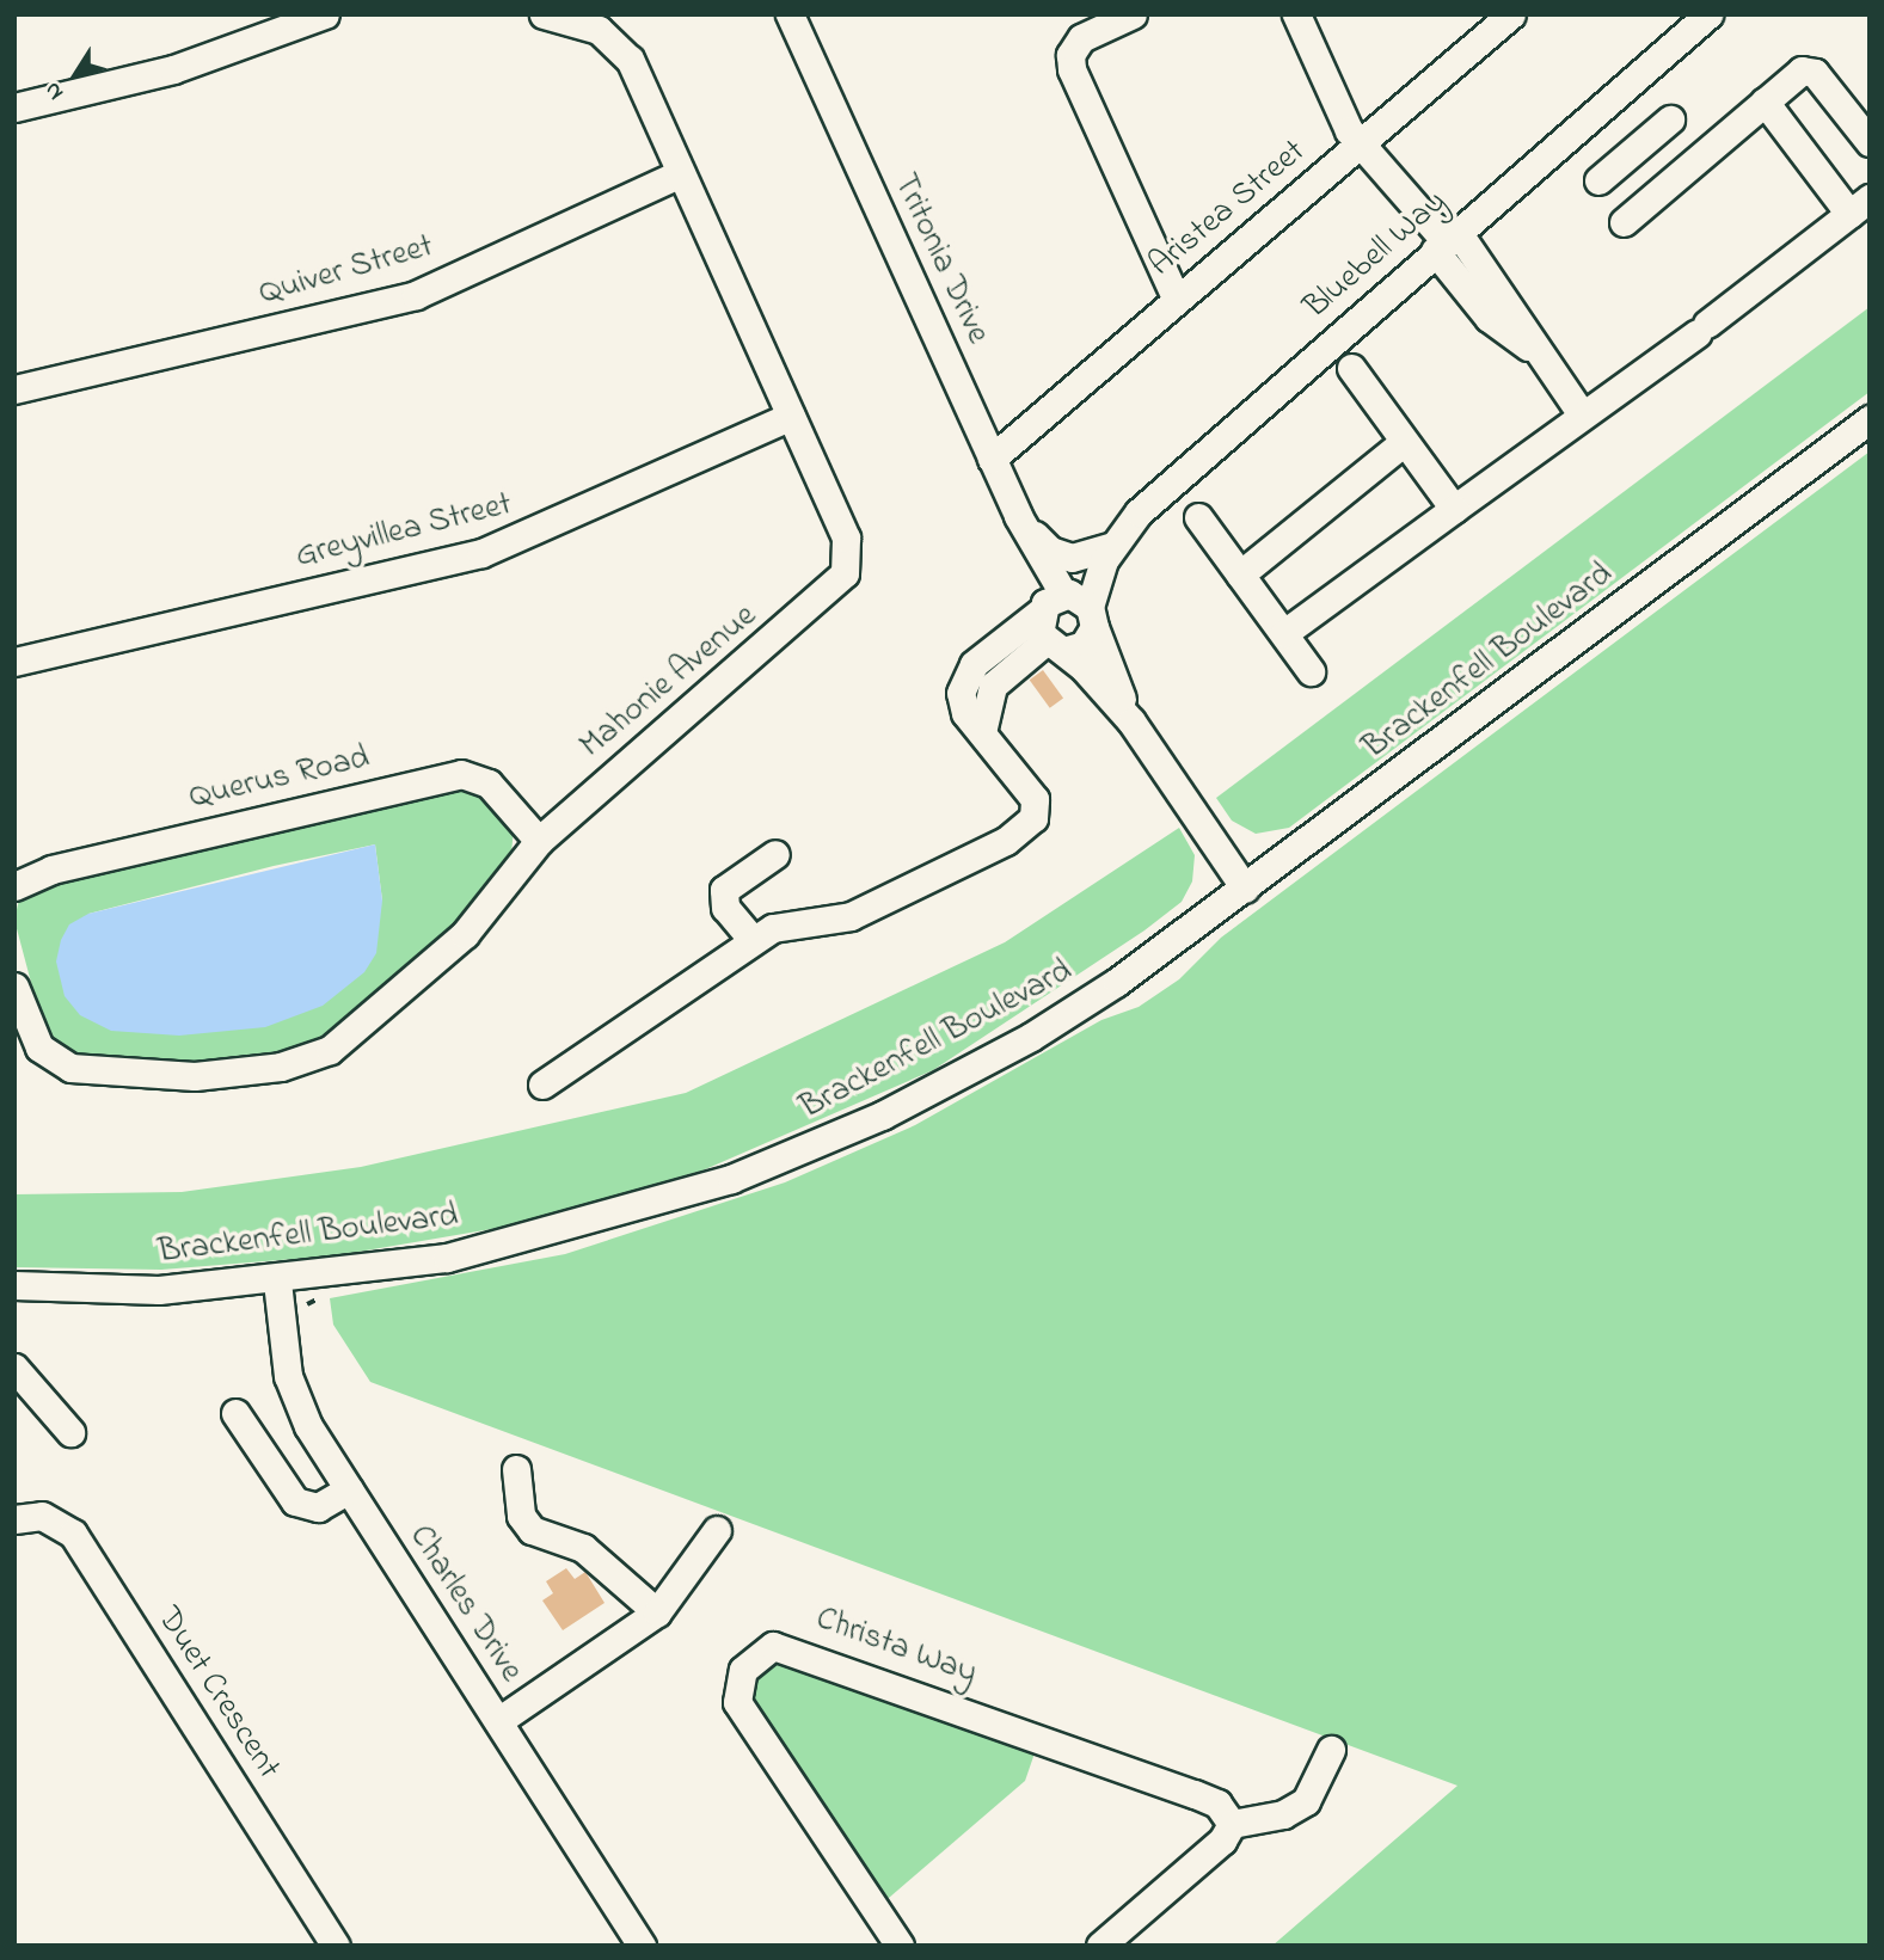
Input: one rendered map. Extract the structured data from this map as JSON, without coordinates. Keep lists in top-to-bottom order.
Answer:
{
  "streets": {
    "street": [
      "Aristea Street",
      "Bluebell Way",
      "Tritonia Drive",
      "Quiver Street",
      "Greyvillea Street",
      "Brackenfell Boulevard",
      "Mahonie Avenue",
      "Querus Road",
      "Charles Drive",
      "Christa Way",
      "Duet Crescent"
    ]
  },
  "crossings": [
    ["Aristea Street", "Tritonia Drive"],
    ["Quiver Street", "Mahonie Avenue"],
    ["Greyvillea Street", "Mahonie Avenue"],
    ["Brackenfell Boulevard", "Charles Drive"],
    ["Mahonie Avenue", "Querus Road"]
  ],
  "north": "bottom left"
}
